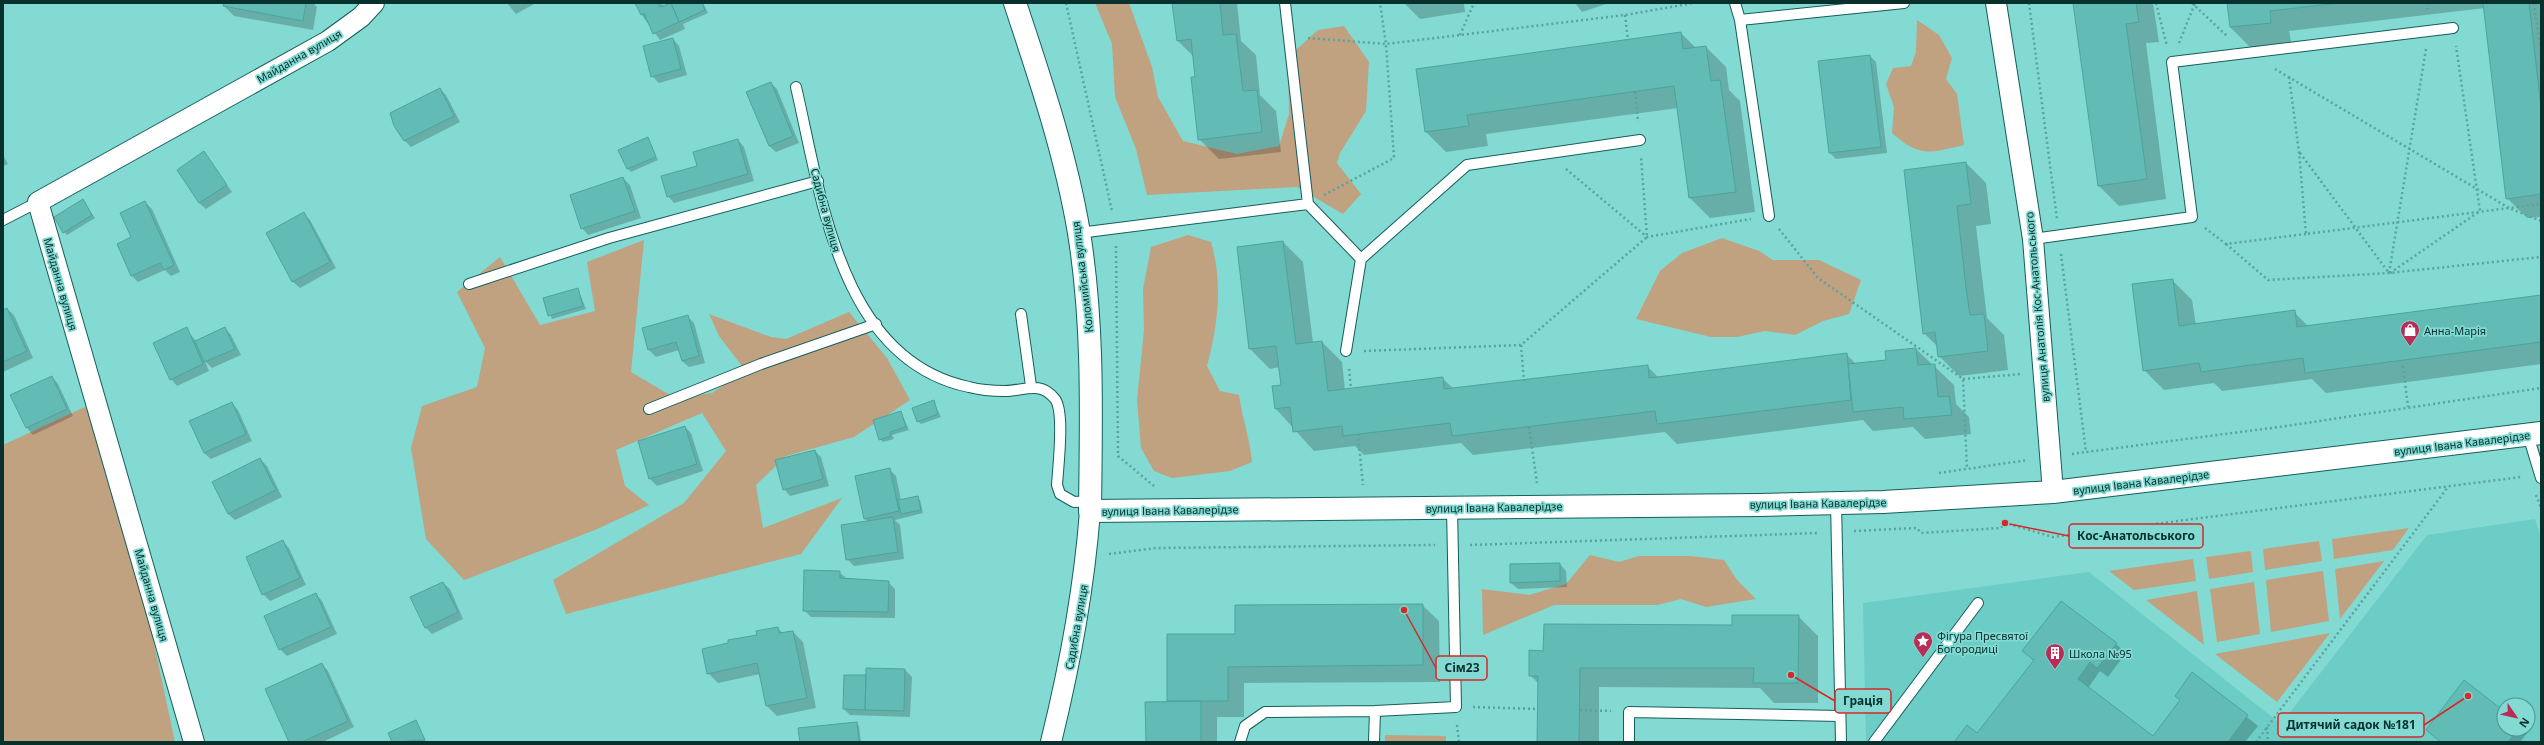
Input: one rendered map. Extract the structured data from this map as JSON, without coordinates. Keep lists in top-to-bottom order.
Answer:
{
  "streets": {
    "street": [
      "Майданна вулиця",
      "Садибна вулиця",
      "Коломийська вулиця",
      "вулиця Анатолія Кос-Анатольського",
      "вулиця Івана Кавалерідзе"
    ]
  },
  "crossings": [
    ["Садибна вулиця", "Коломийська вулиця"],
    ["Садибна вулиця", "вулиця Івана Кавалерідзе"],
    ["Коломийська вулиця", "вулиця Івана Кавалерідзе"],
    ["вулиця Анатолія Кос-Анатольського", "вулиця Івана Кавалерідзе"]
  ],
  "places": {
    "shop": ["Анна-Марія"],
    "other": [
      "Кос-Анатольського",
      "Сім23",
      "Грація",
      "Дитячий садок №181"
    ],
    "place": ["Фігура Пресвятої Богородиці"],
    "building": ["Школа №95"]
  },
  "north": "bottom right"
}
